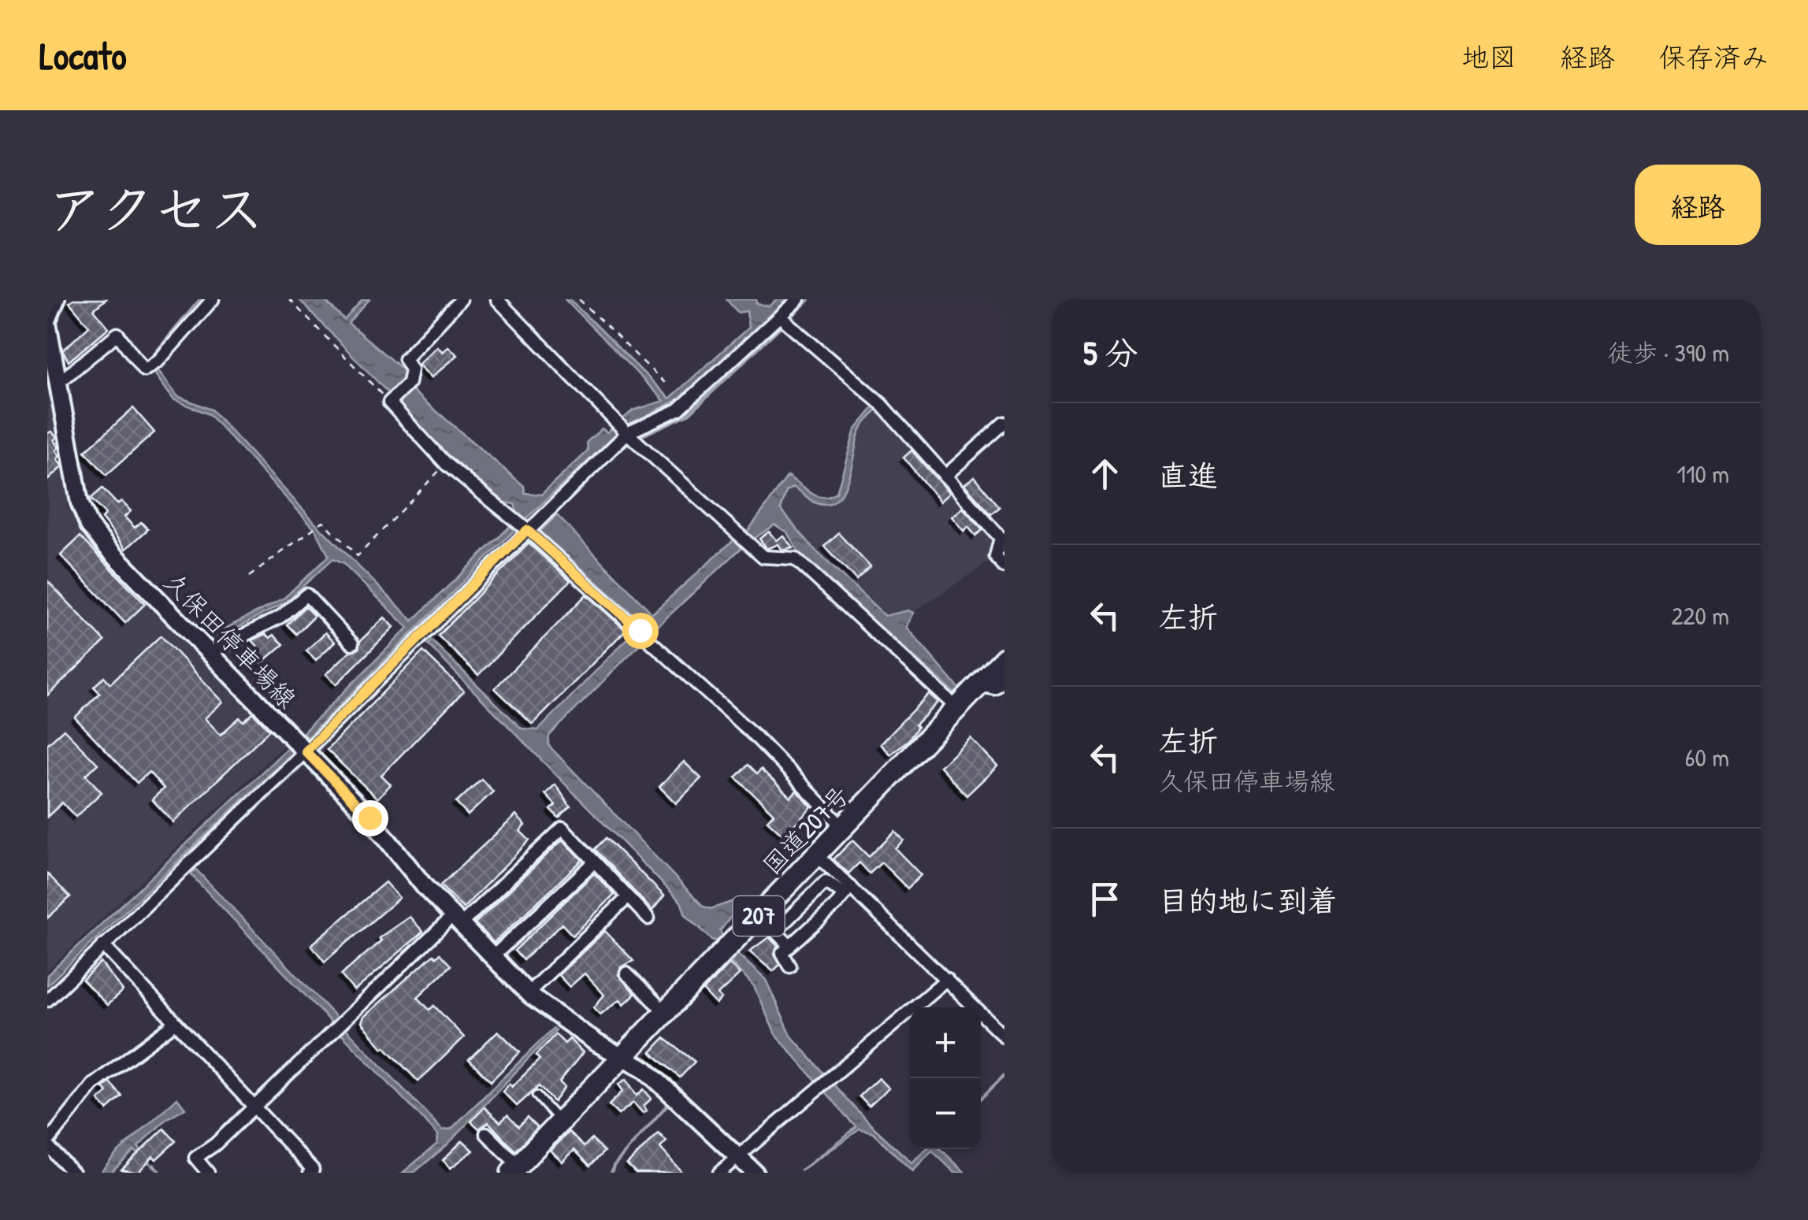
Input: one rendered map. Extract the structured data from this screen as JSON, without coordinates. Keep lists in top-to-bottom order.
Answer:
{
  "streets": {
    "highway": ["国道207号", "207"],
    "main road": ["久保田停車場線"]
  },
  "crossings": [
    ["久保田停車場線", "国道207号"]
  ],
  "page": {
    "header": "Locato",
    "nav": ["地図", "経路", "保存済み"],
    "title": "アクセス",
    "buttons": "経路",
    "heading": ["5 分", "徒歩 · 390 m"],
    "list": [
      ["直進", "110 m"],
      ["左折", "220 m"],
      ["左折", "久保田停車場線", "60 m"],
      "目的地に到着"
    ],
    "map_buttons": ["+", "−"]
  }
}
